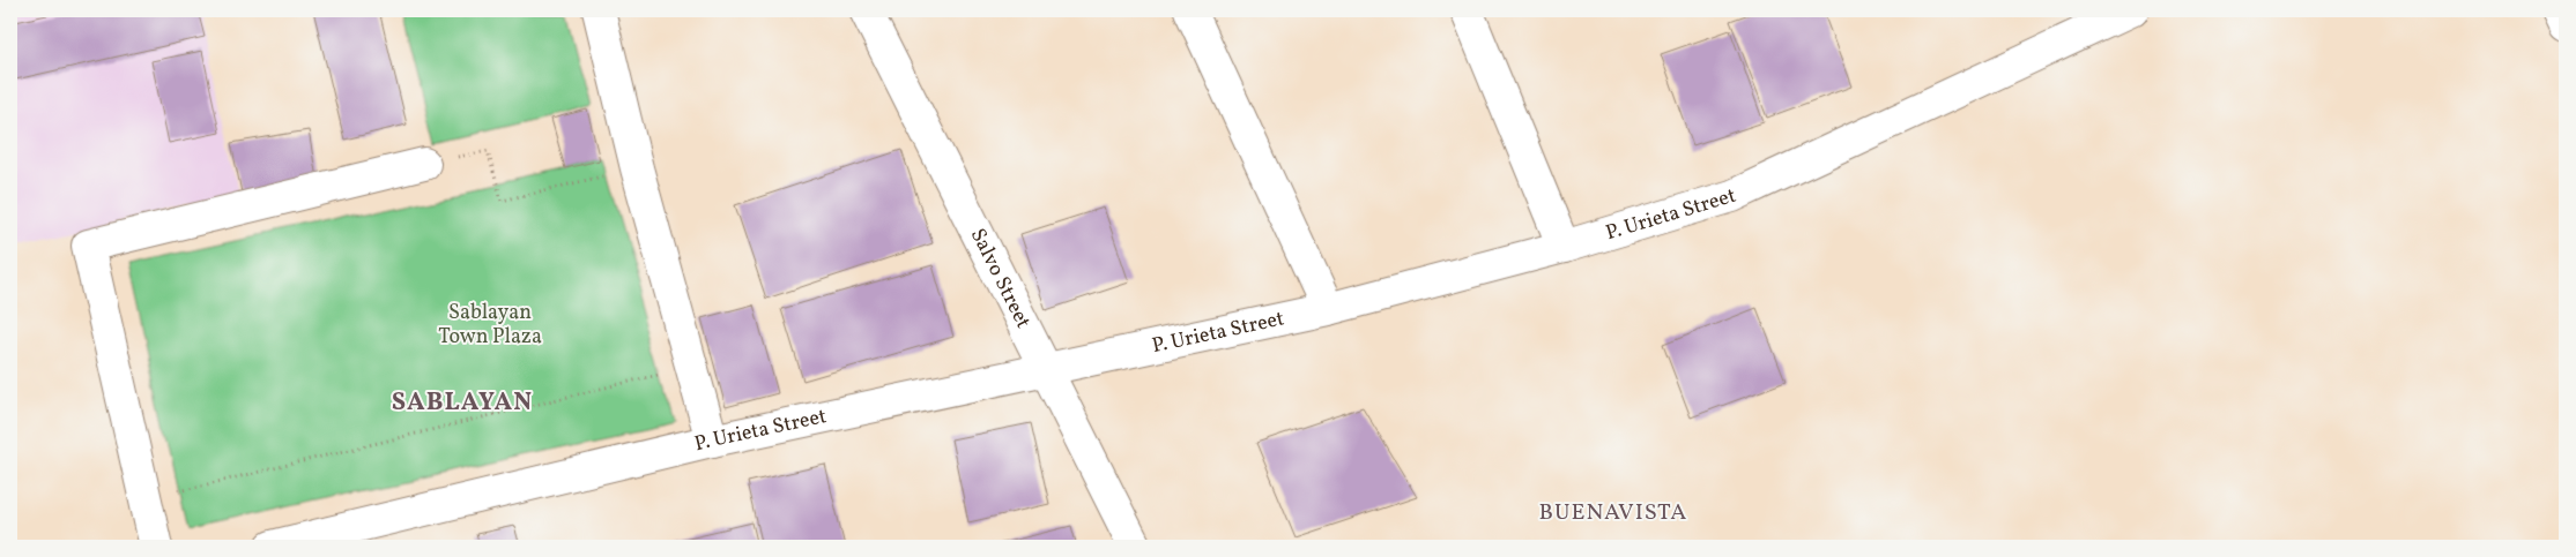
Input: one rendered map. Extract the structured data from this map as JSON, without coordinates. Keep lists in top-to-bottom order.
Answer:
{
  "streets": {
    "main road": ["P. Urieta Street", "Salvo Street"]
  },
  "crossings": [
    ["P. Urieta Street", "Salvo Street"]
  ],
  "districts": ["SABLAYAN", "BUENAVISTA"],
  "parks": ["Sablayan Town Plaza"]
}
